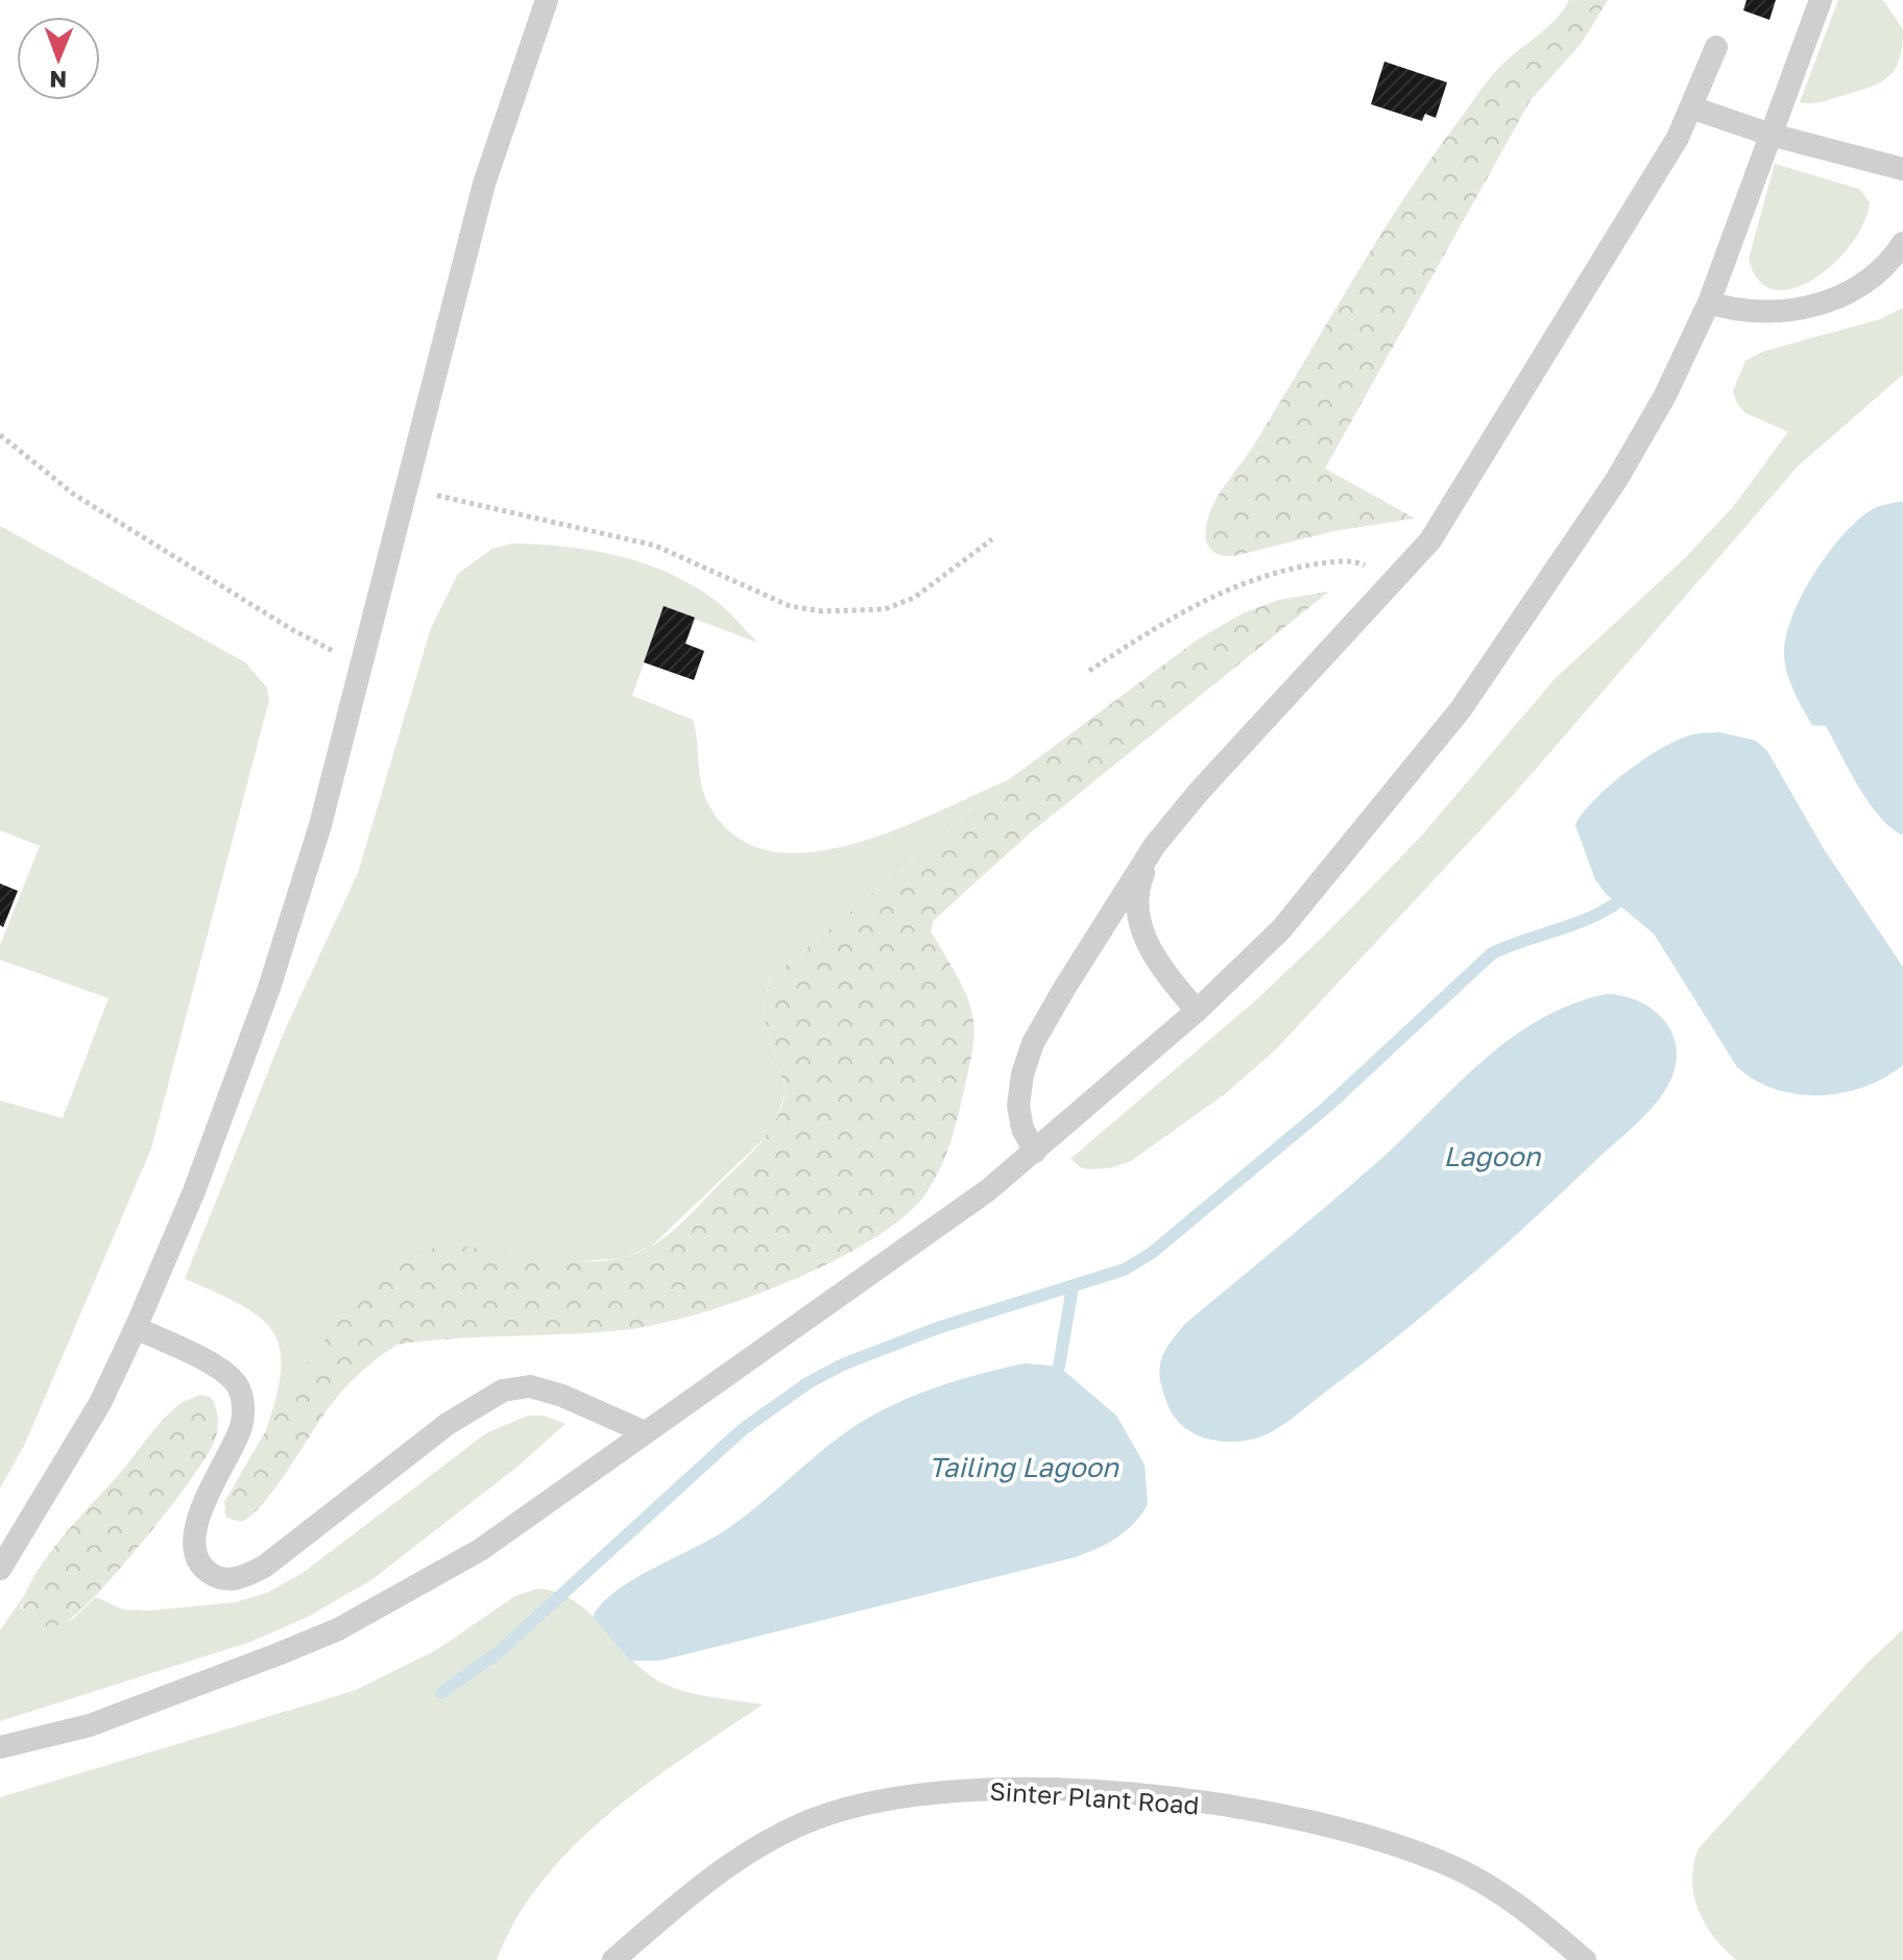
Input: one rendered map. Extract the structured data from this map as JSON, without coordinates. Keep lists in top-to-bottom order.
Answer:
{
  "streets": {
    "lane": ["Sinter Plant Road"]
  },
  "water": ["Lagoon", "Tailing Lagoon"],
  "north": "bottom"
}
